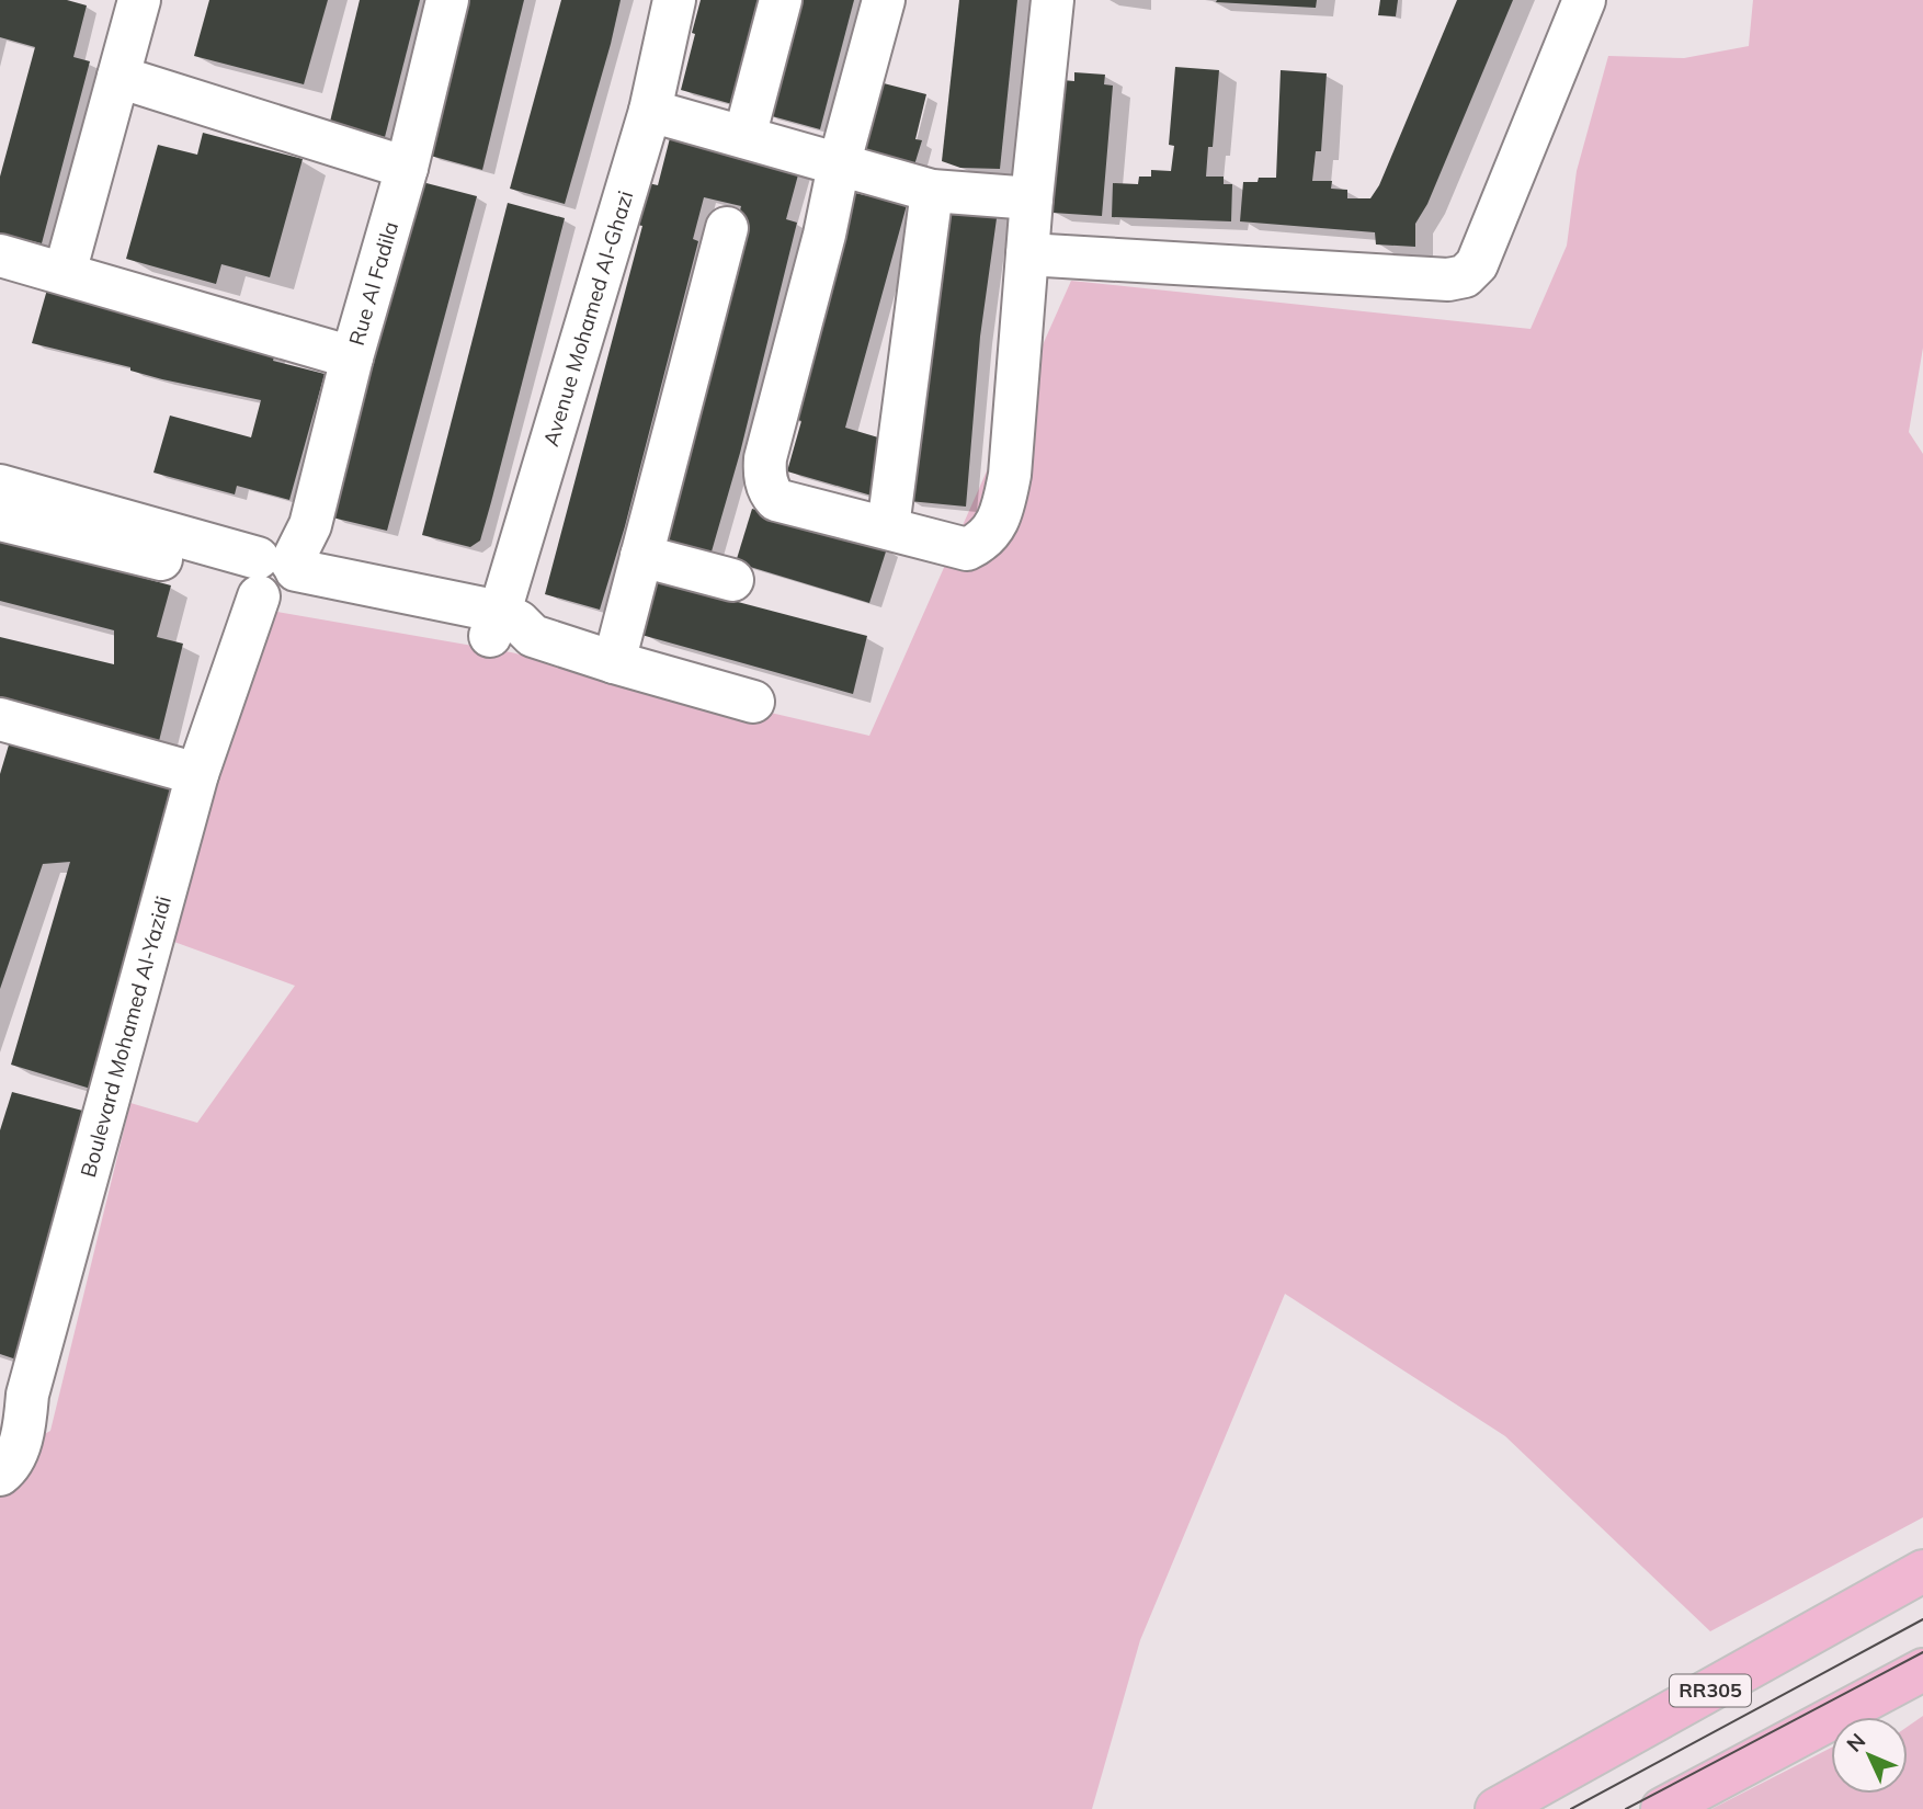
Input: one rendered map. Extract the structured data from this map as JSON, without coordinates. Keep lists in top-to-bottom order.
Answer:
{
  "streets": {
    "main road": ["RR305"],
    "street": ["Rue Al Fadila", "Avenue Mohamed Al-Ghazi", "Boulevard Mohamed Al-Yazidi"]
  },
  "crossings": [
    ["Rue Al Fadila", "Boulevard Mohamed Al-Yazidi"]
  ],
  "north": "top left"
}
